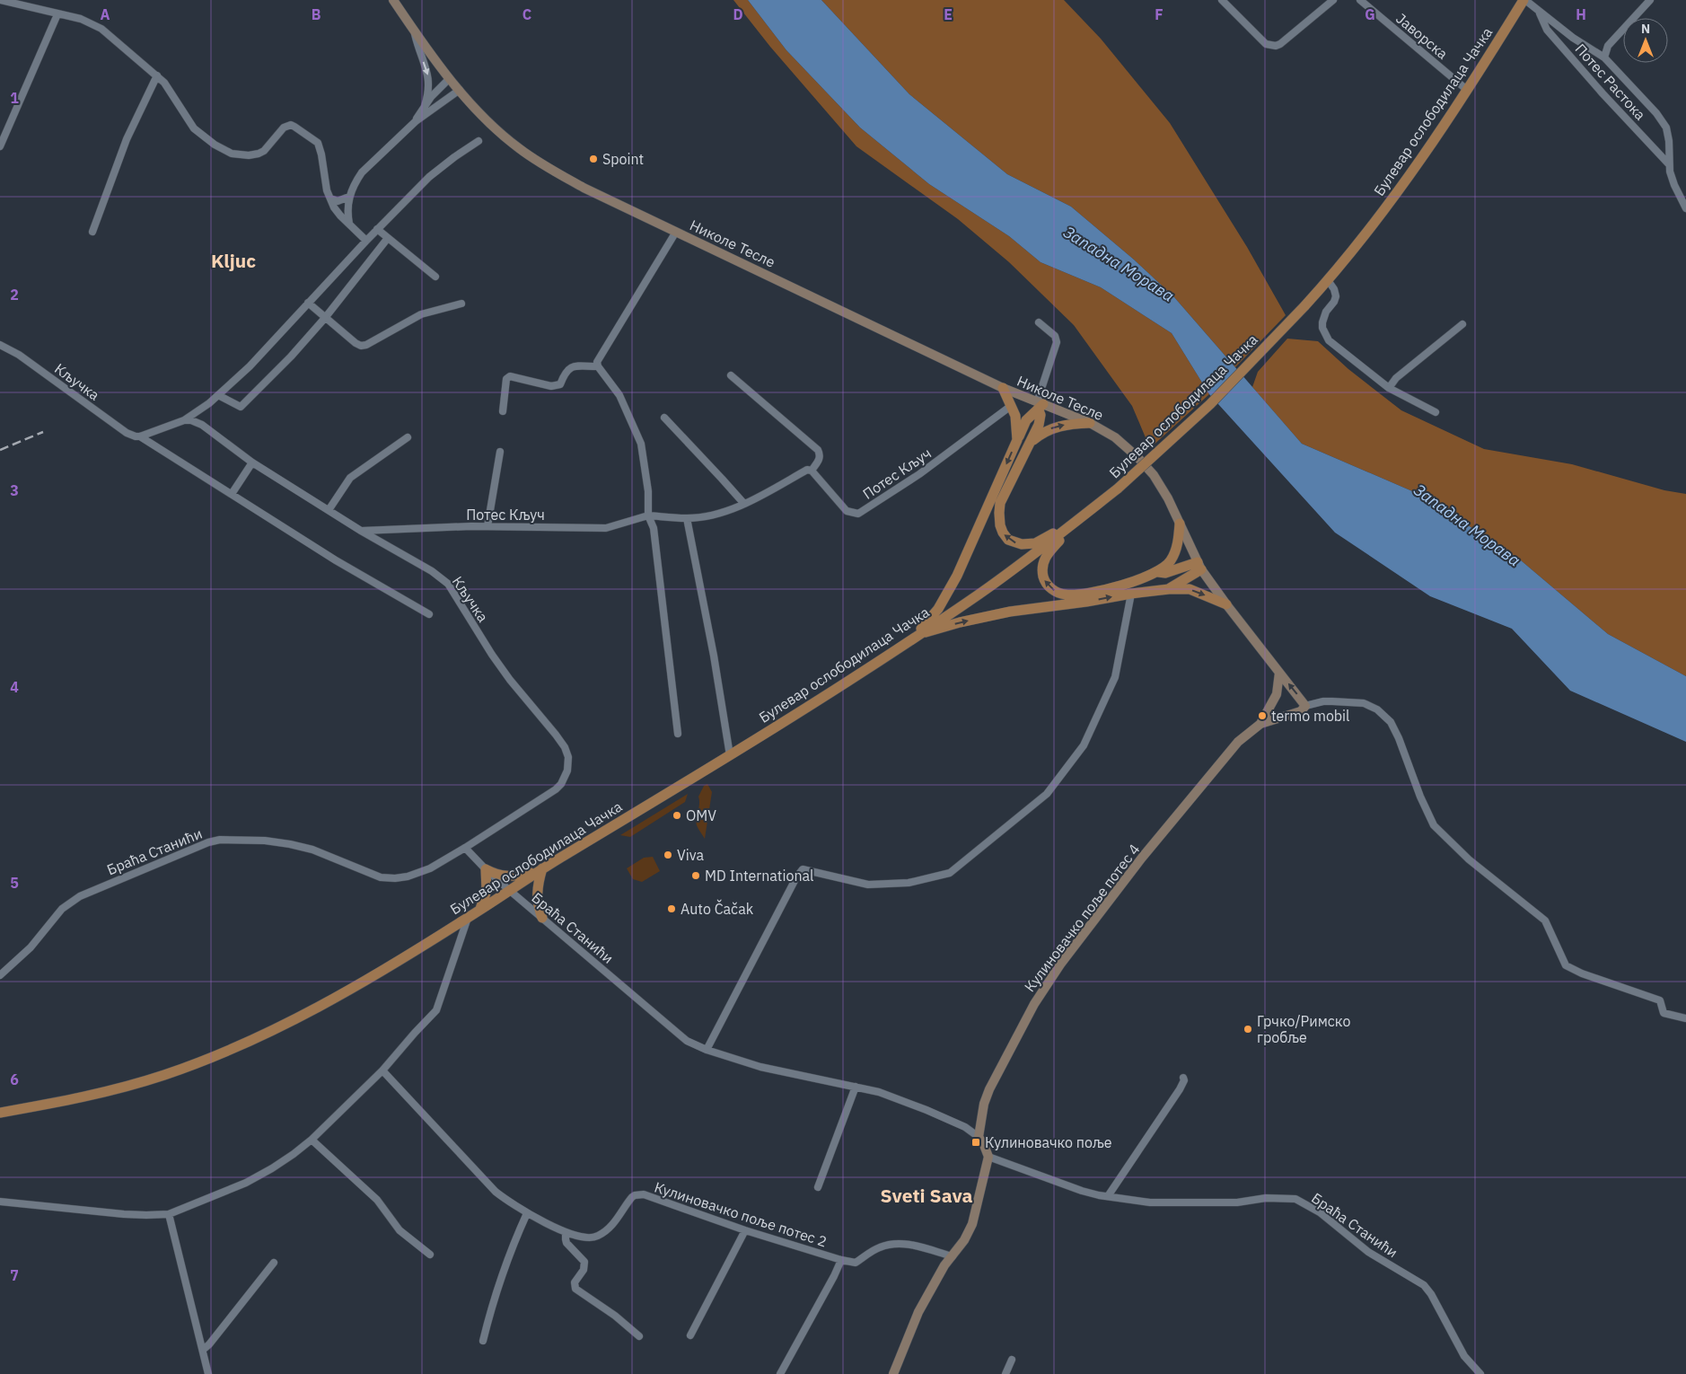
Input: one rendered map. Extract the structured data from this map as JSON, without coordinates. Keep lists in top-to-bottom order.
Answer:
{
  "streets": {
    "main road": ["Булевар ослободилаца Чачка"],
    "street": [
      "Јаворска",
      "Потес Растока",
      "Николе Тесле",
      "Кључка",
      "Потес Кључ",
      "Браћа Станићи",
      "Кулиновачко поље потес 4",
      "Кулиновачко поље потес 2"
    ]
  },
  "crossings": [
    ["Јаворска", "Булевар ослободилаца Чачка"],
    ["Потес Растока", "Булевар ослободилаца Чачка"],
    ["Булевар ослободилаца Чачка", "Браћа Станићи"],
    ["Кључка", "Потес Кључ"],
    ["Кључка", "Браћа Станићи"],
    ["Браћа Станићи", "Кулиновачко поље потес 4"]
  ],
  "districts": ["Kljuc", "Sveti Sava"],
  "water": ["Западна Морава"],
  "places": {
    "other": [
      "Spoint",
      "termo mobil",
      "OMV",
      "Viva",
      "MD International",
      "Auto Čačak",
      "Грчко/Римско гробље"
    ],
    "transit": ["Кулиновачко поље"]
  },
  "north": "top",
  "grid": {
    "columns": [
      "A",
      "B",
      "C",
      "D",
      "E",
      "F",
      "G",
      "H"
    ],
    "rows": [
      "1",
      "2",
      "3",
      "4",
      "5",
      "6",
      "7"
    ]
  }
}
